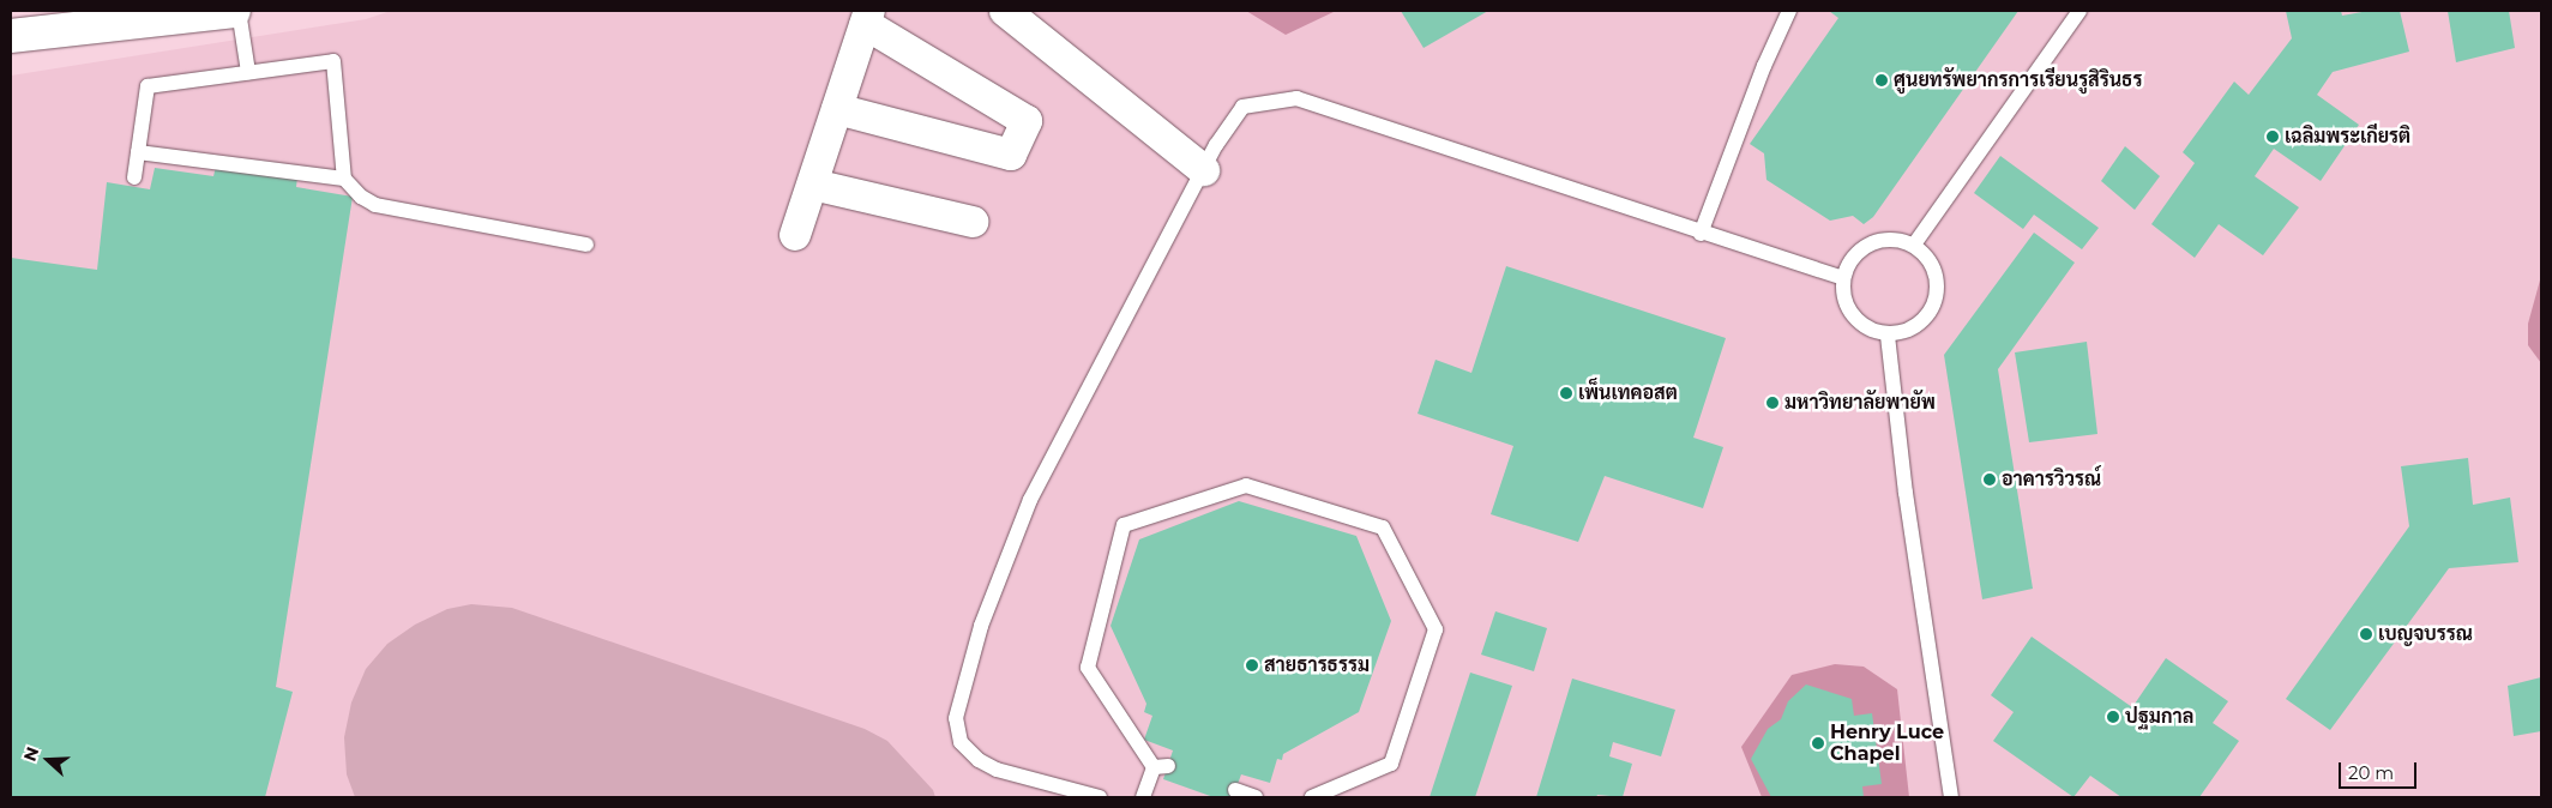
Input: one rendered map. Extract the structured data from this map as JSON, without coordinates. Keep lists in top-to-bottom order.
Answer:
{
  "places": [
    "ศูนยทรัพยากรการเรียนรูสิรินธร",
    "เฉลิมพระเกียรติ",
    "เพ็นเทคอสต",
    "มหาวิทยาลัยพายัพ",
    "อาคารวิวรณ์",
    "เบญจบรรณ",
    "สายธารธรรม",
    "ปฐมกาล",
    "Henry Luce Chapel"
  ],
  "scale_bar": "20 m",
  "north": "left"
}
